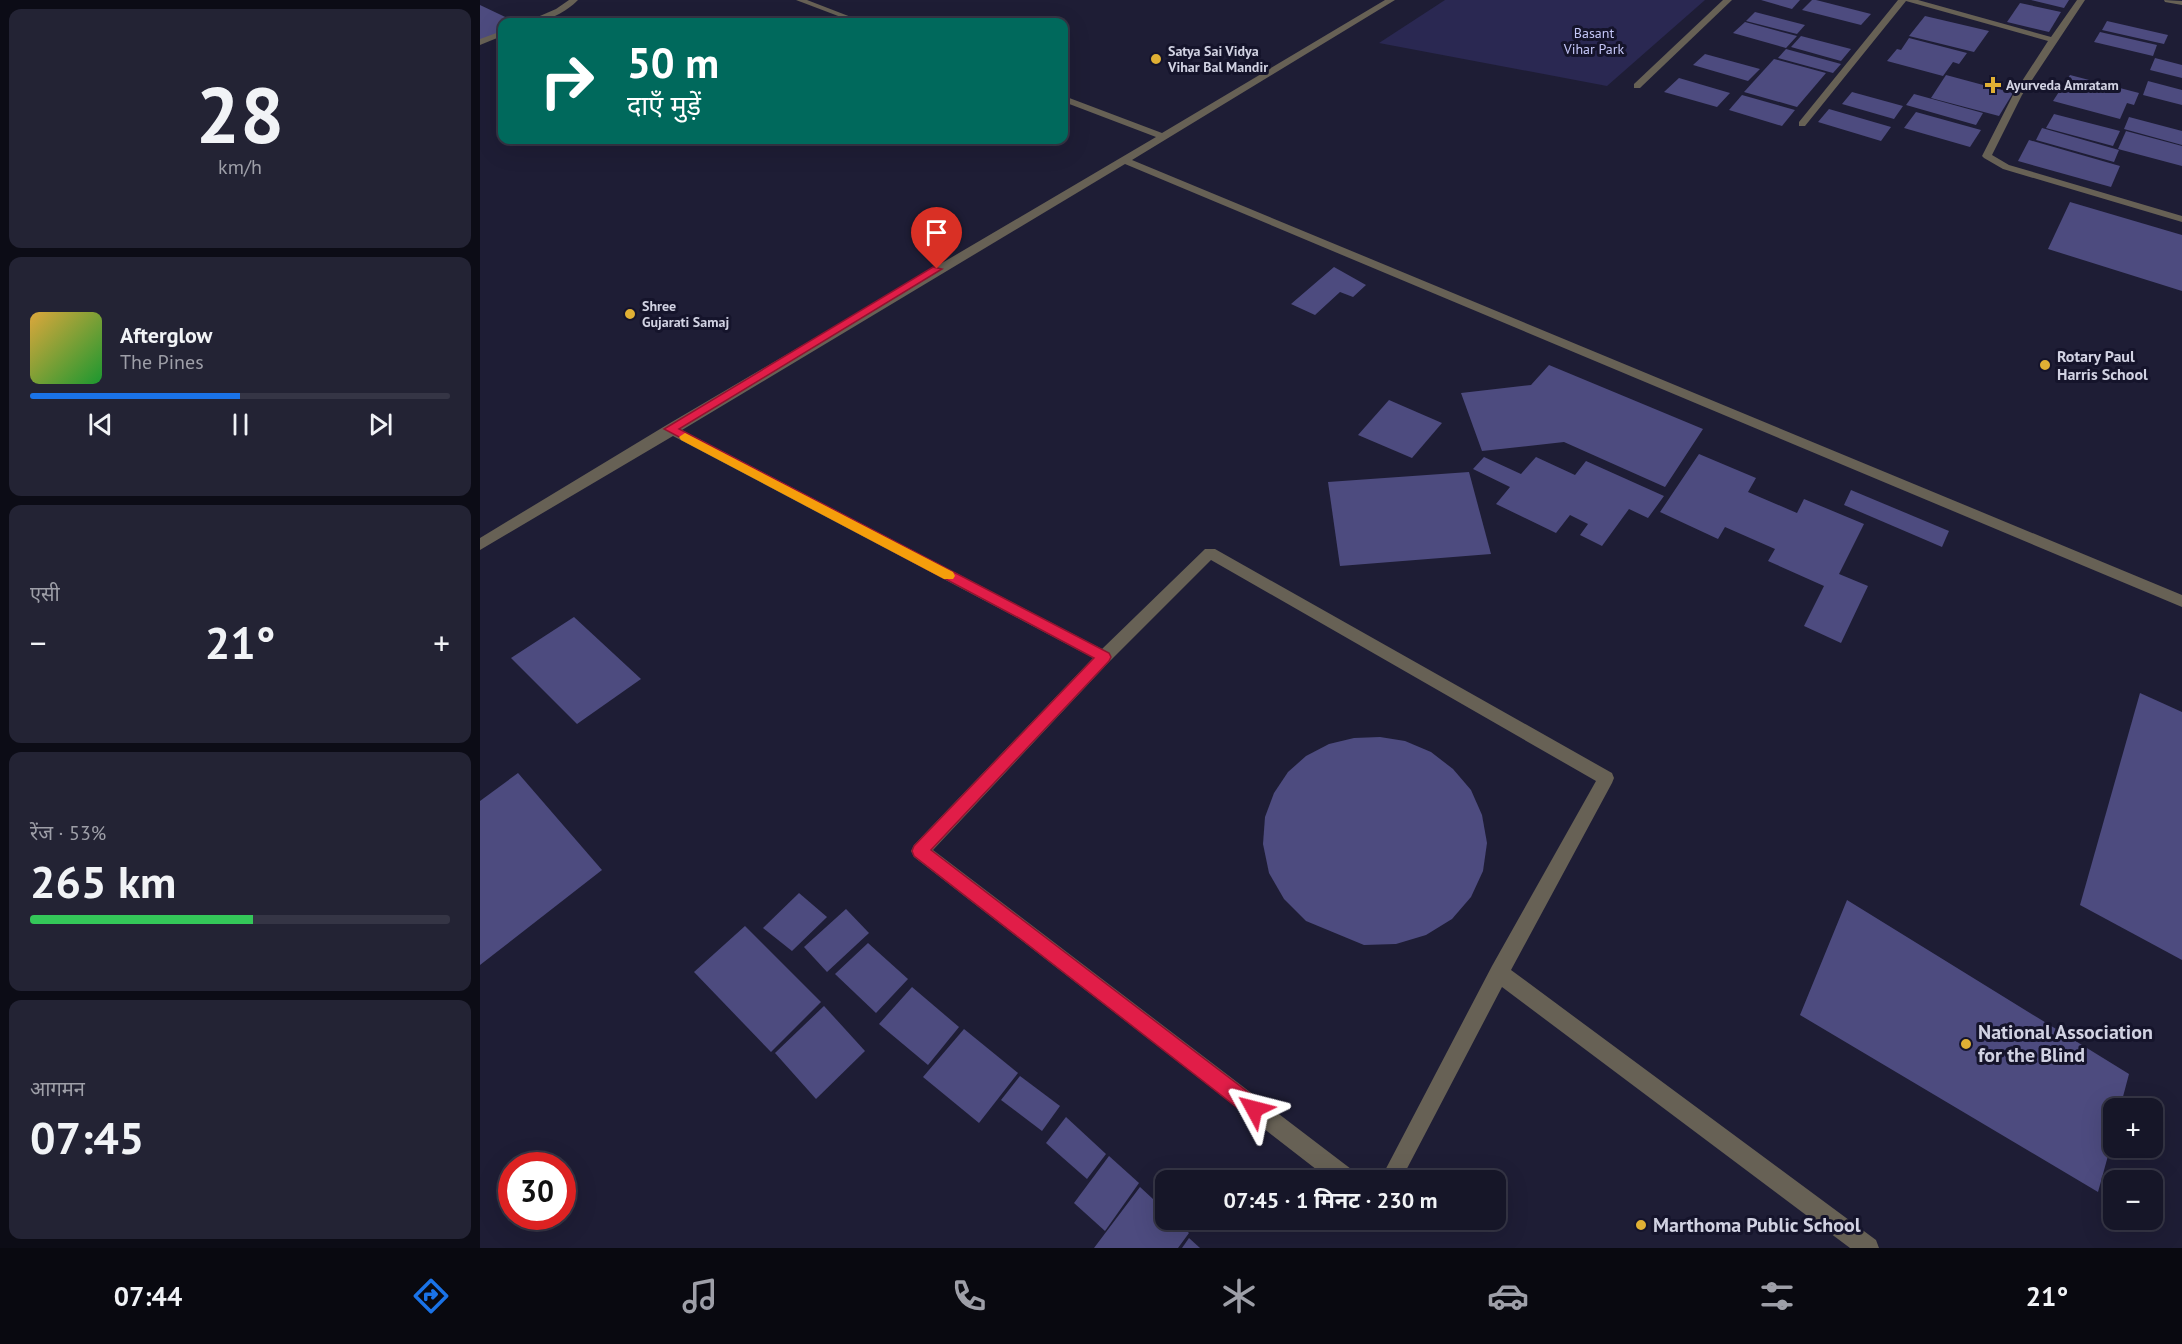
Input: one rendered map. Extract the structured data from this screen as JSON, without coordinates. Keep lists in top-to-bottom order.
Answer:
{
  "parks": ["Basant Vihar Park"],
  "places": {
    "other": [
      "Satya Sai Vidya Vihar Bal Mandir",
      "Shree Gujarati Samaj",
      "Rotary Paul Harris School",
      "National Association for the Blind",
      "Marthoma Public School"
    ],
    "health": ["Ayurveda Amratam"]
  },
  "page": {
    "tile": [
      ["28", "km/h"],
      "एसी",
      ["रेंज · 53%", "265 km"],
      ["आगमन", "07:45"]
    ],
    "turn": ["50 m", "दाएँ मुड़ें"],
    "song": ["Afterglow", "The Pines"],
    "heat": ["−", "21°", "+"],
    "map_buttons": ["+", "−"],
    "limit": "30",
    "trip": "07:45 · 1 मिनट · 230 m",
    "tabs": ["07:44", "21°"]
  }
}
